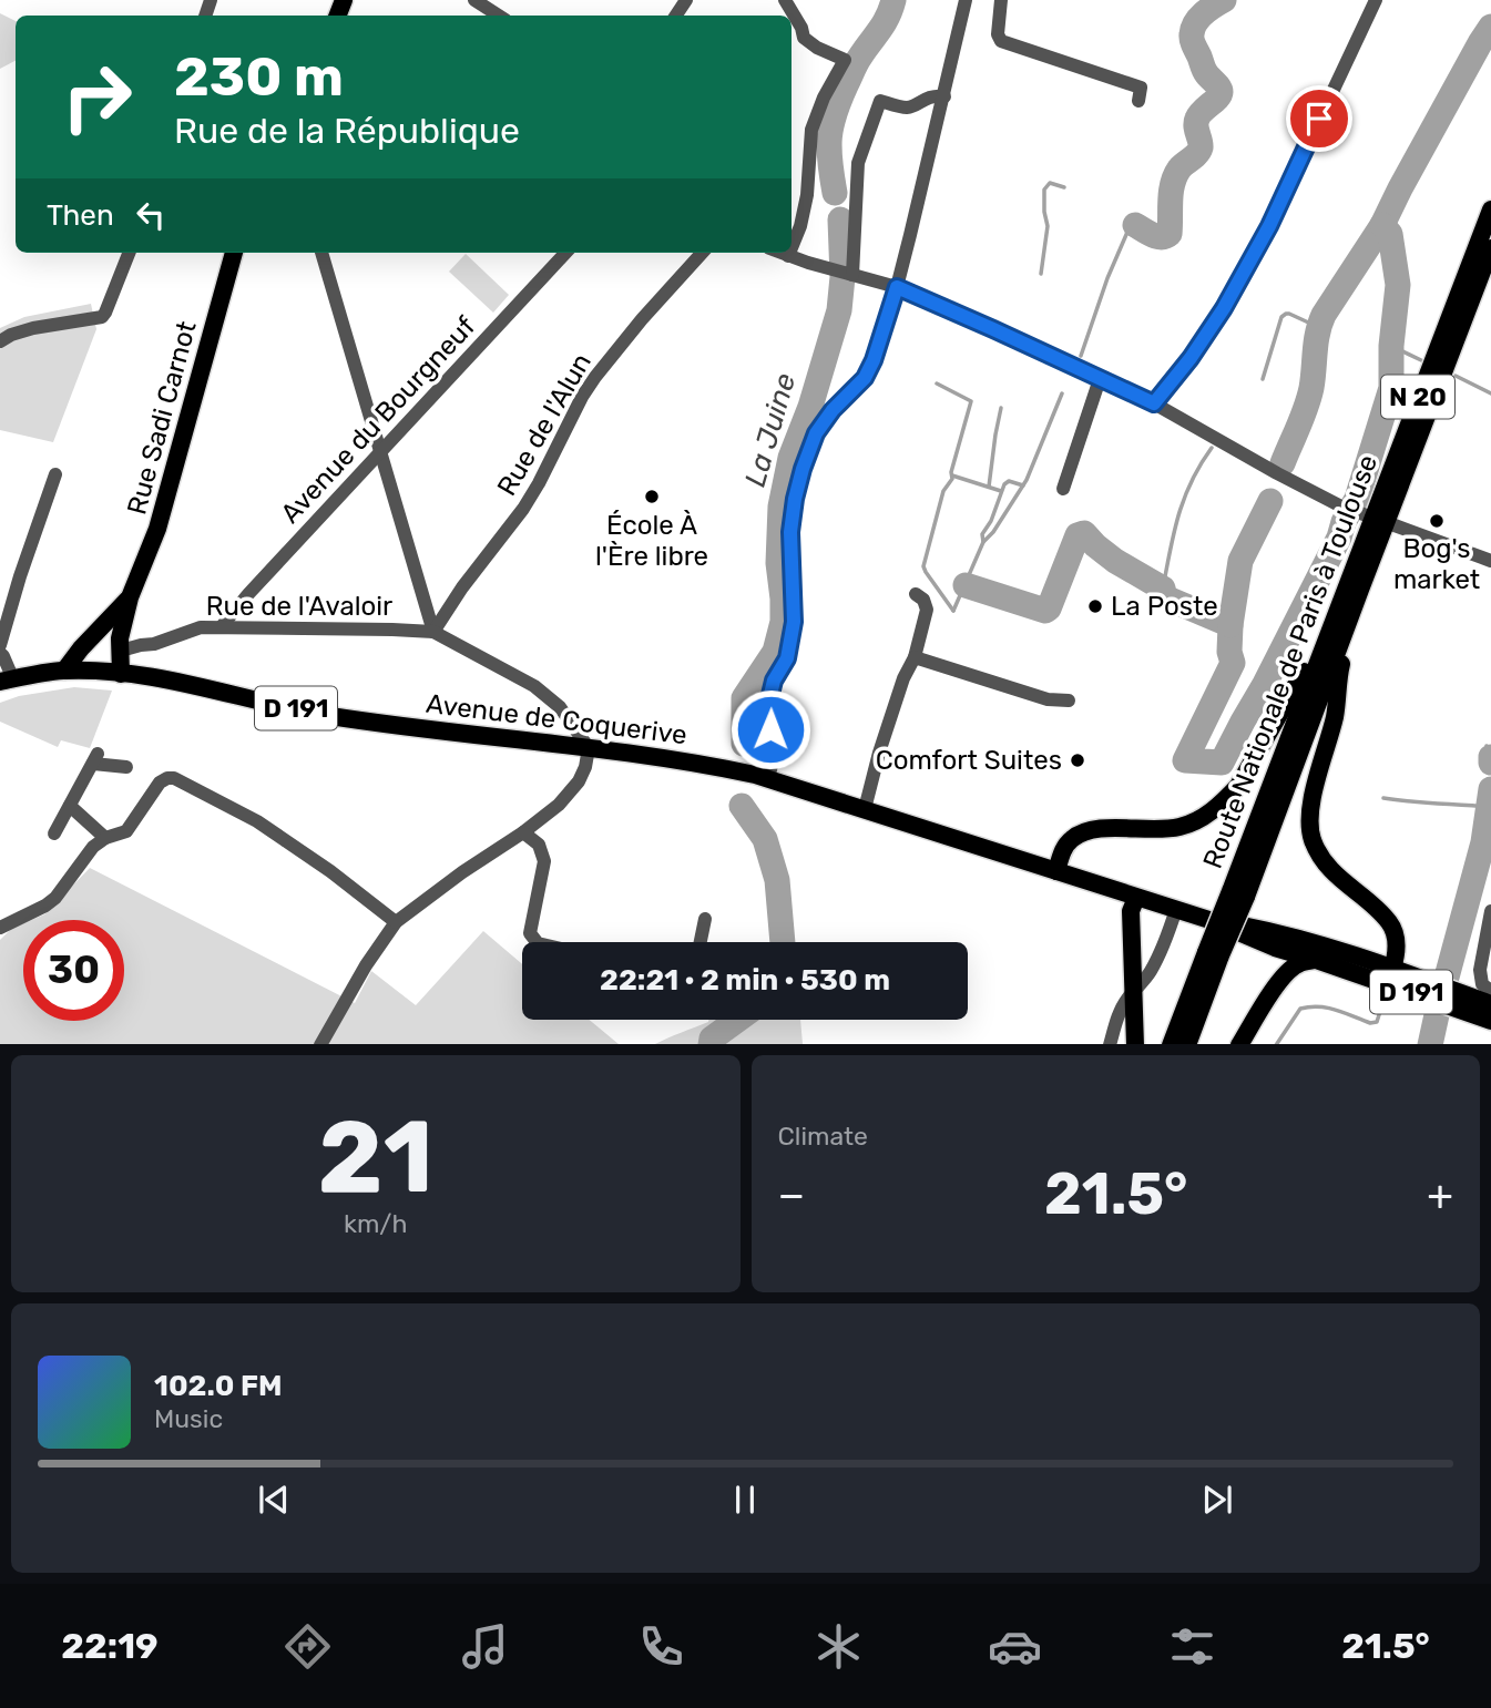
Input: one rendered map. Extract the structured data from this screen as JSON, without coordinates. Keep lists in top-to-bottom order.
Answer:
{
  "streets": {
    "main road": [
      "N 20",
      "Rue Sadi Carnot",
      "Route Nationale de Paris à Toulouse",
      "D 191",
      "Avenue de Coquerive"
    ],
    "street": ["Avenue du Bourgneuf", "Rue de l'Alun", "Rue de l'Avaloir"]
  },
  "crossings": [
    ["Rue Sadi Carnot", "Rue de l'Avaloir"],
    ["Rue Sadi Carnot", "D 191"],
    ["Rue Sadi Carnot", "Avenue de Coquerive"],
    ["Avenue du Bourgneuf", "Rue de l'Avaloir"],
    ["Rue de l'Alun", "Rue de l'Avaloir"],
    ["D 191", "Avenue de Coquerive"]
  ],
  "water": ["La Juine"],
  "places": [
    "École À l'Ère libre",
    "Bog's market",
    "La Poste",
    "Comfort Suites"
  ],
  "page": {
    "turn": ["230 m", "Rue de la République"],
    "then": "Then",
    "limit": "30",
    "trip": "22:21 · 2 min · 530 m",
    "tile": [
      ["21", "km/h"],
      "Climate"
    ],
    "heat": ["−", "21.5°", "+"],
    "song": ["102.0 FM", "Music"],
    "tabs": ["22:19", "21.5°"]
  }
}
